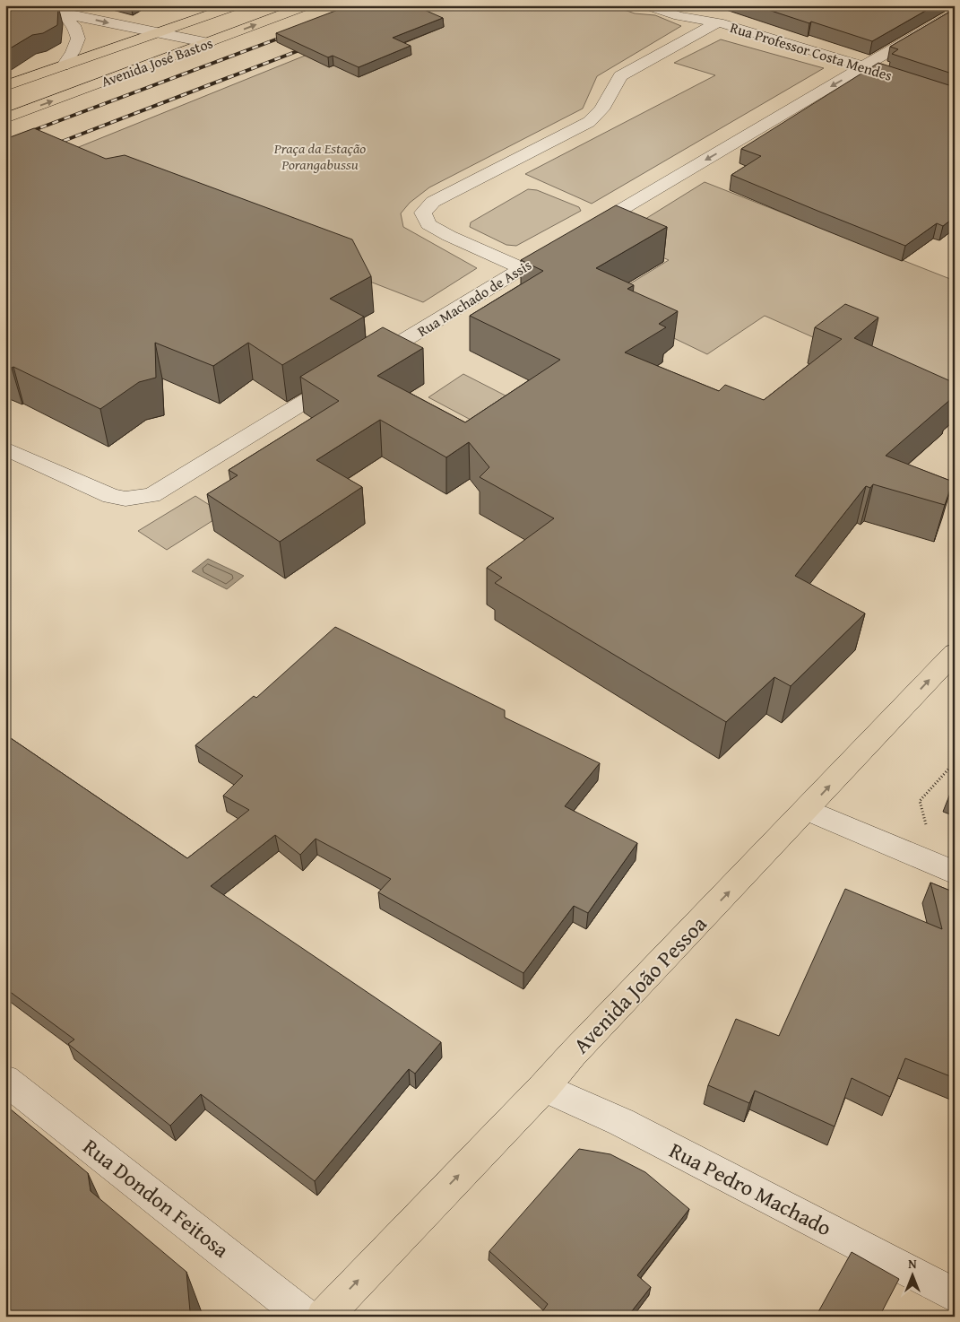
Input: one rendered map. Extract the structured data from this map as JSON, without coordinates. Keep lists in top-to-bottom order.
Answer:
{
  "streets": {
    "main road": ["Avenida José Bastos", "Avenida João Pessoa"],
    "street": [
      "Rua Professor Costa Mendes",
      "Rua Machado de Assis",
      "Rua Pedro Machado",
      "Rua Dondon Feitosa"
    ]
  },
  "crossings": [
    ["Avenida João Pessoa", "Rua Pedro Machado"]
  ],
  "one_way": ["Avenida João Pessoa"],
  "parks": ["Praça da Estação Porangabussu"],
  "north": "top"
}
